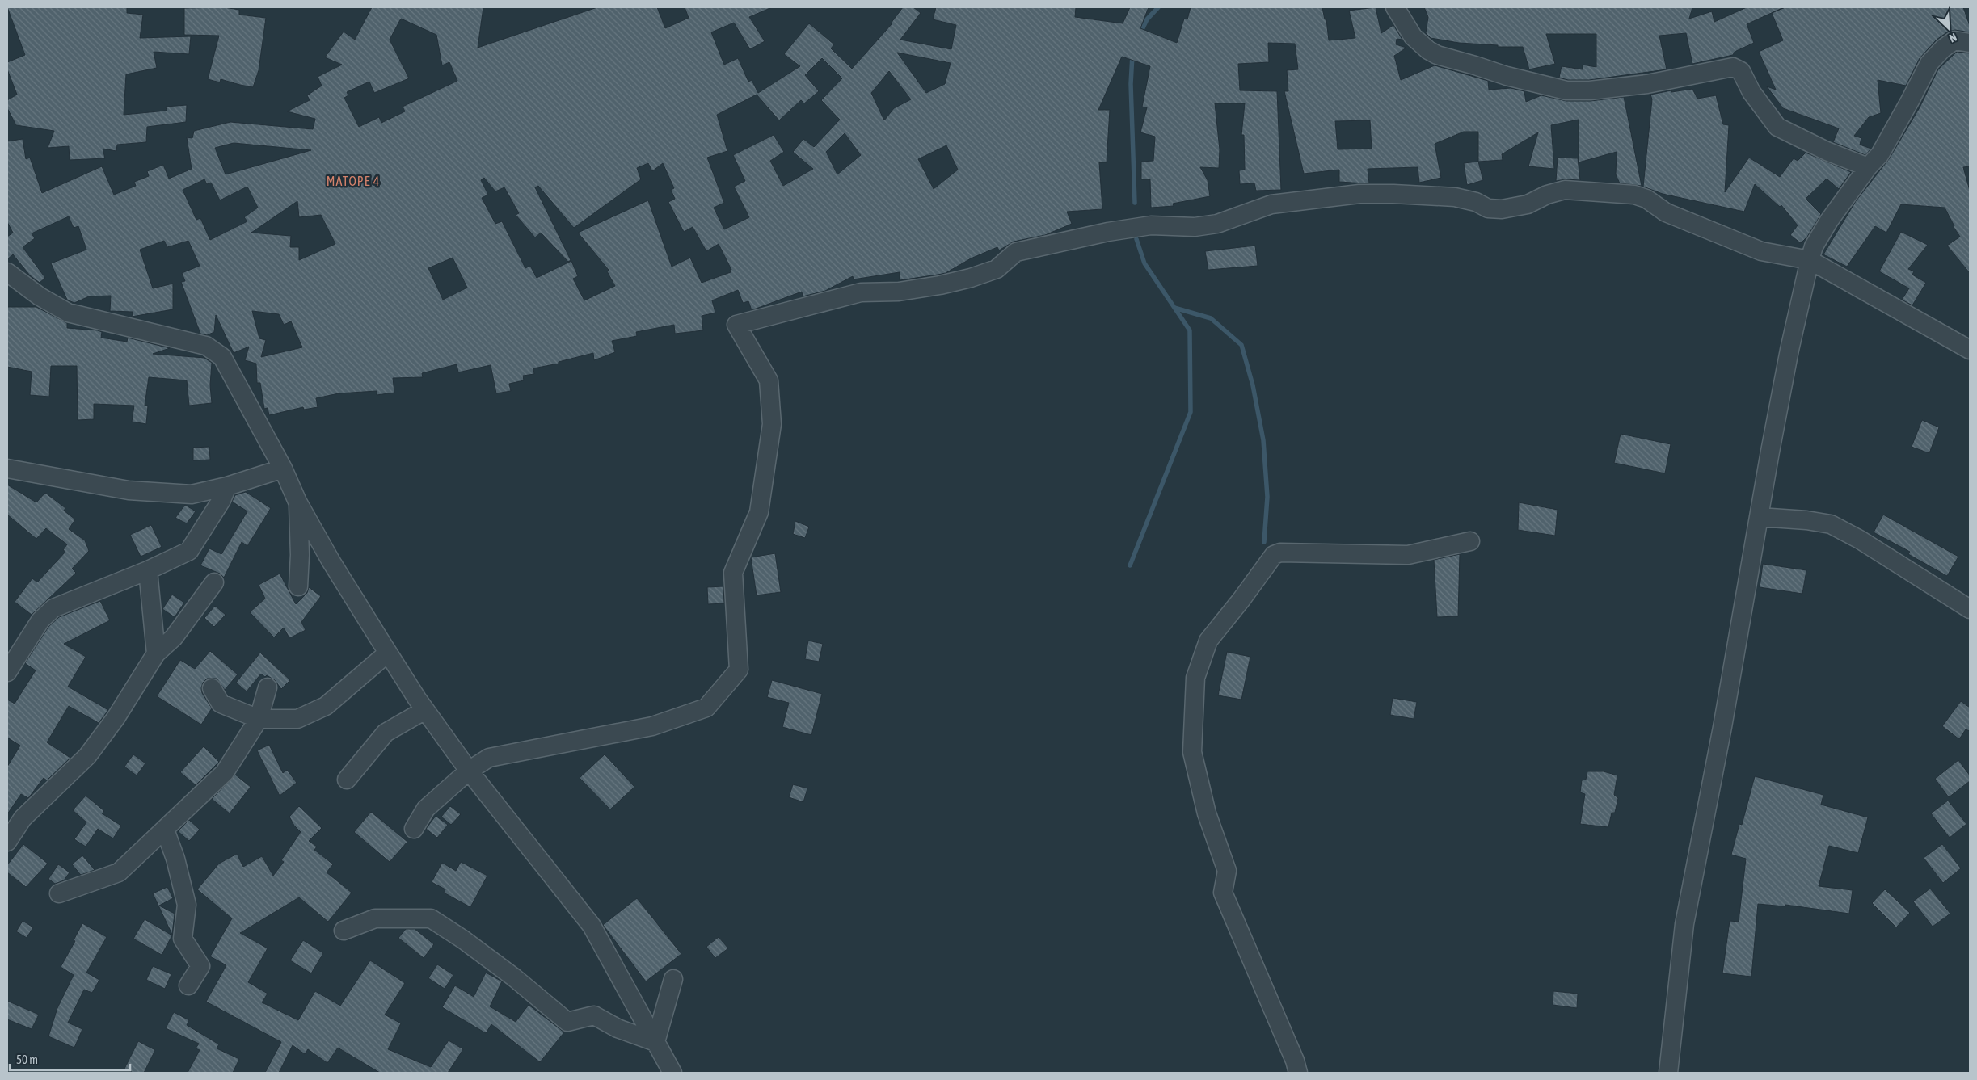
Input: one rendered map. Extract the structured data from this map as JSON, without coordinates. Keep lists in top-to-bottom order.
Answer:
{
  "districts": ["MATOPE 4"],
  "scale_bar": "50 m",
  "north": "bottom right"
}
